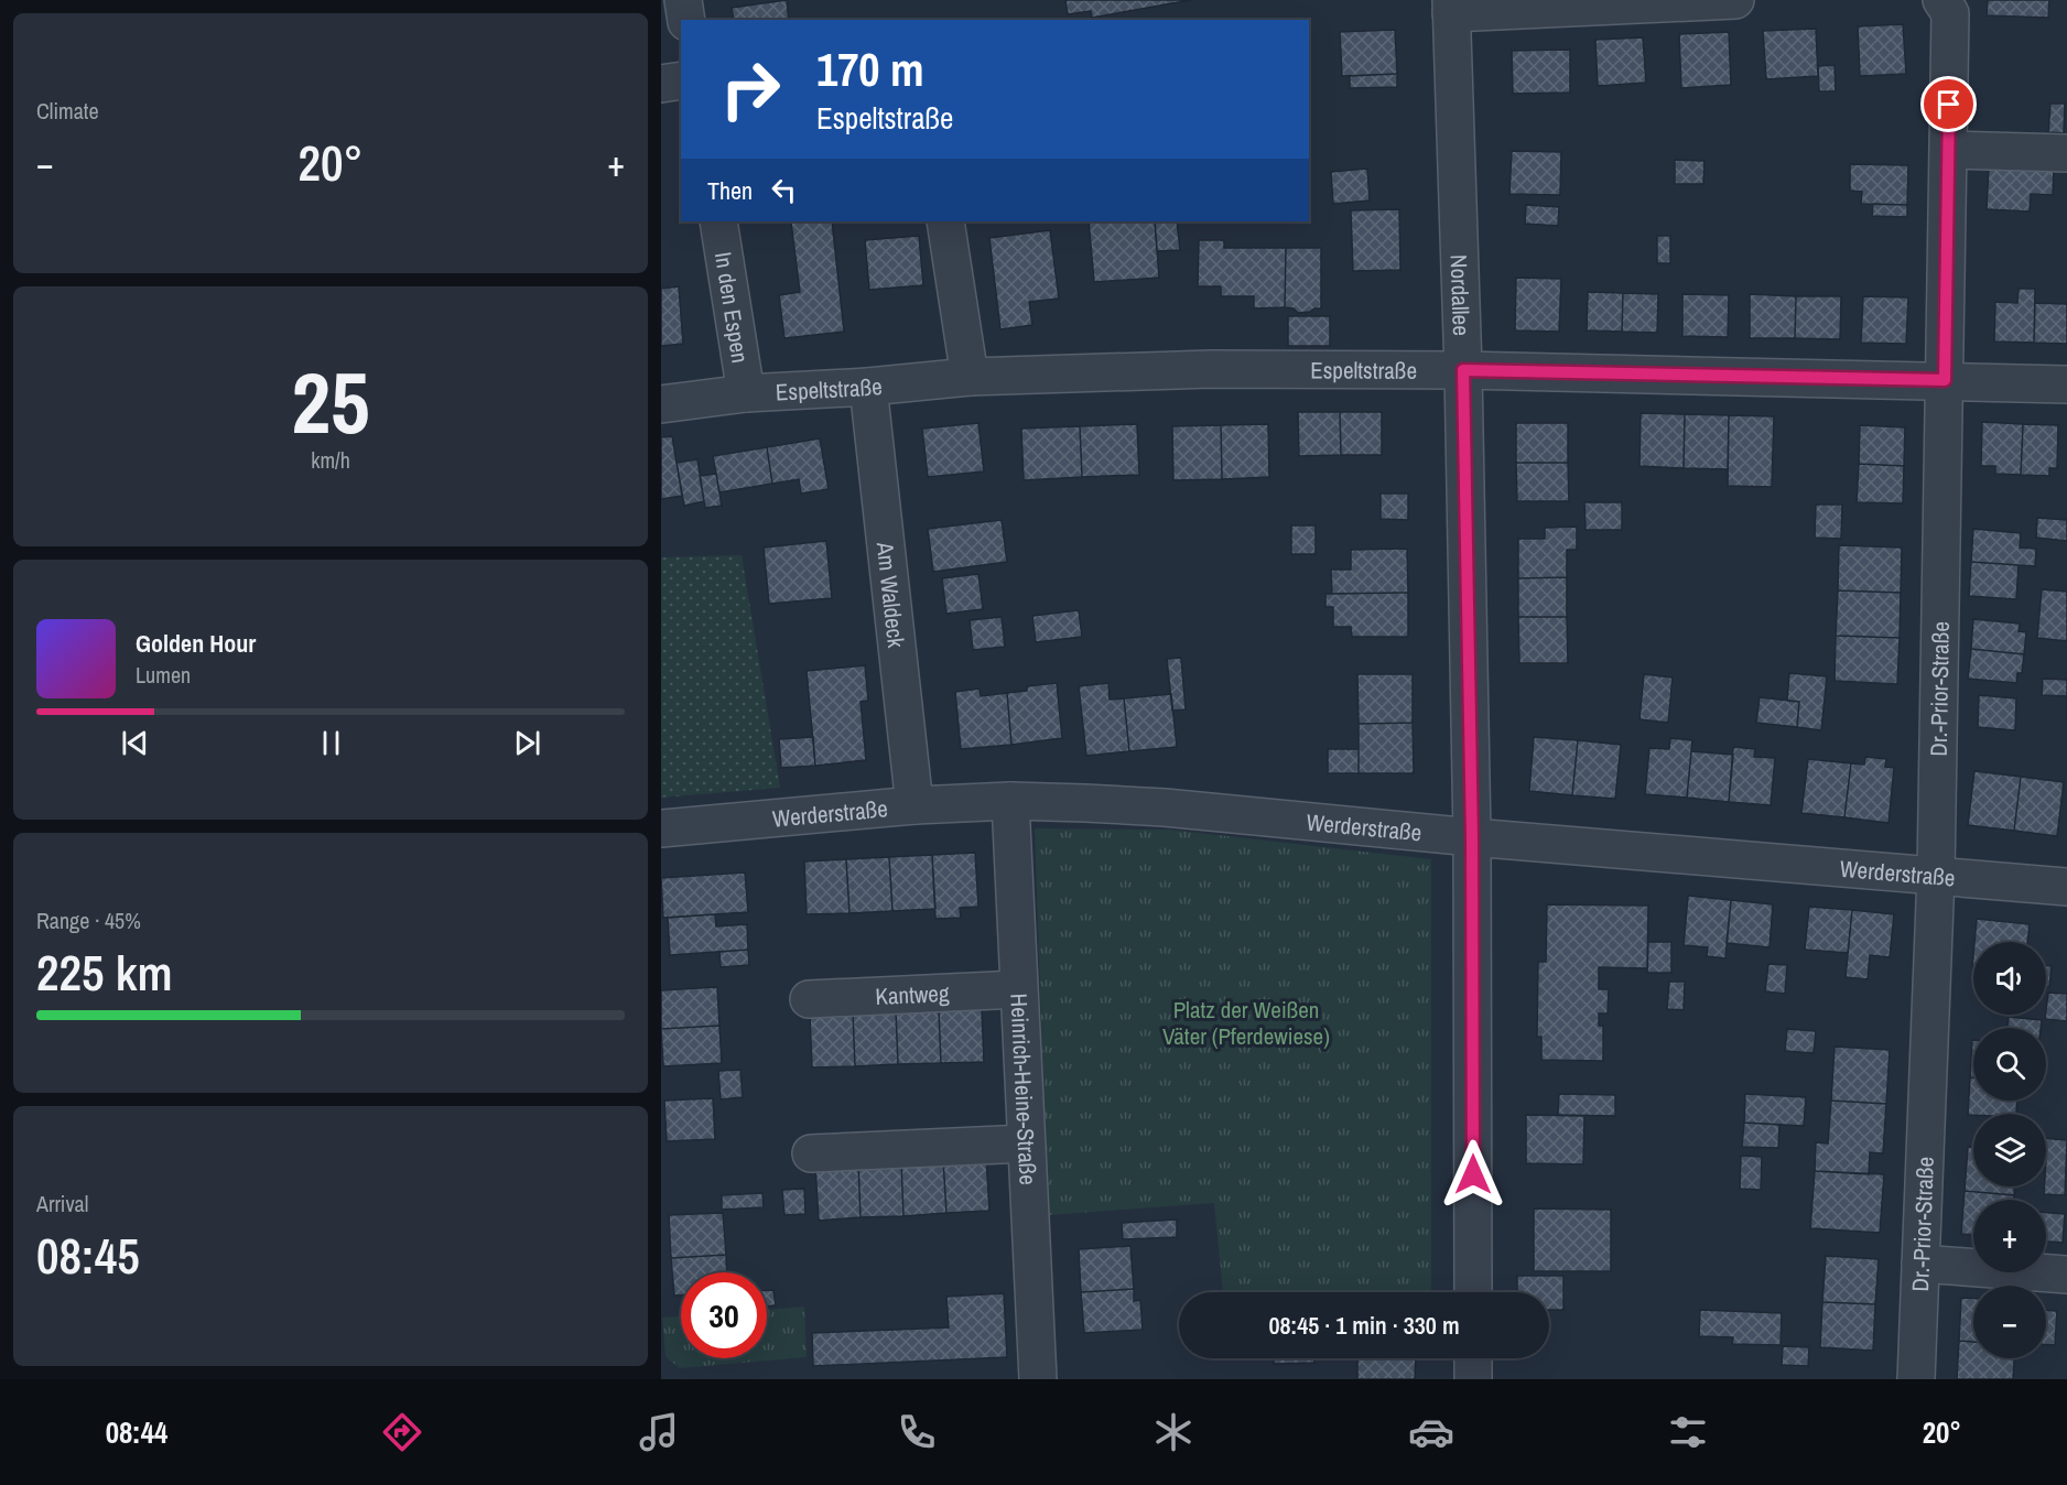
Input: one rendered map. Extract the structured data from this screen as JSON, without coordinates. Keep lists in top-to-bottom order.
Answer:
{
  "streets": {
    "street": [
      "Nordallee",
      "In den Espen",
      "Espeltstraße",
      "Am Waldeck",
      "Dr.-Prior-Straße",
      "Werderstraße",
      "Kantweg",
      "Heinrich-Heine-Straße"
    ]
  },
  "crossings": [
    ["Nordallee", "Espeltstraße"],
    ["Nordallee", "Werderstraße"],
    ["In den Espen", "Espeltstraße"],
    ["Espeltstraße", "Am Waldeck"],
    ["Espeltstraße", "Dr.-Prior-Straße"],
    ["Am Waldeck", "Werderstraße"],
    ["Dr.-Prior-Straße", "Werderstraße"],
    ["Werderstraße", "Heinrich-Heine-Straße"],
    ["Kantweg", "Heinrich-Heine-Straße"]
  ],
  "parks": ["Platz der Weißen Väter (Pferdewiese)"],
  "page": {
    "tile": [
      "Climate",
      ["25", "km/h"],
      ["Range · 45%", "225 km"],
      ["Arrival", "08:45"]
    ],
    "turn": ["170 m", "Espeltstraße"],
    "heat": ["−", "20°", "+"],
    "then": "Then",
    "song": ["Golden Hour", "Lumen"],
    "map_buttons": ["+", "−"],
    "limit": "30",
    "trip": "08:45 · 1 min · 330 m",
    "tabs": ["08:44", "20°"]
  }
}
